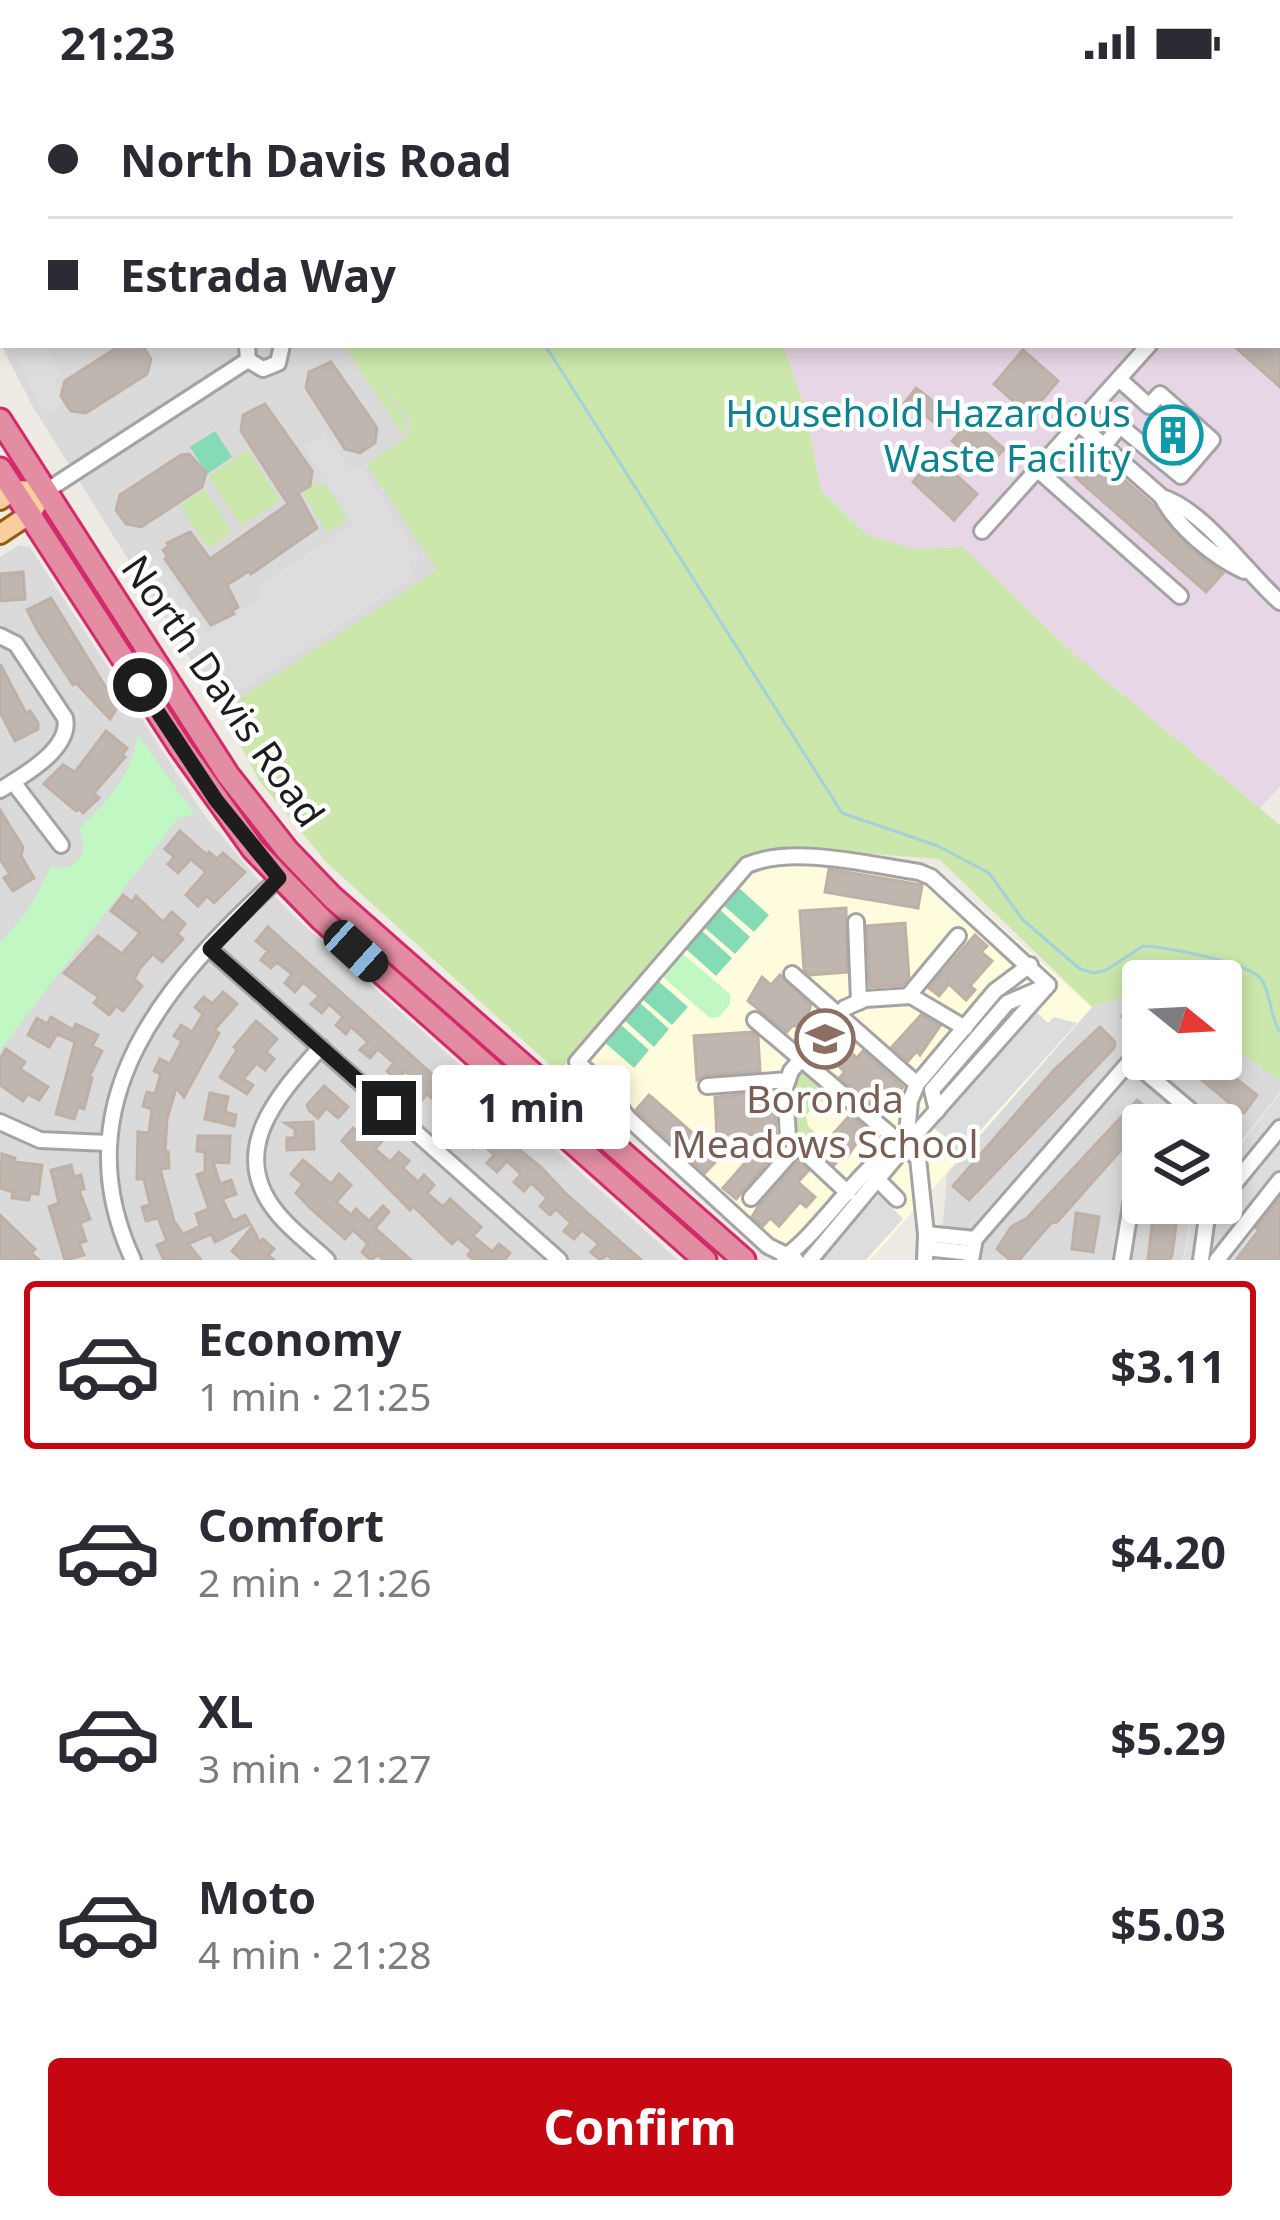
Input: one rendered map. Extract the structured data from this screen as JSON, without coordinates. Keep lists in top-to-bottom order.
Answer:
{
  "streets": {
    "highway": ["North Davis Road"]
  },
  "places": {
    "building": ["Household Hazardous Waste Facility"],
    "school or university": ["Boronda Meadows School"]
  },
  "north": "right",
  "page": {
    "status": "21:23",
    "banner": ["North Davis Road", "Estrada Way"],
    "bubble": "1 min",
    "list": [
      {
        "name": "Economy",
        "note": "1 min · 21:25",
        "value": "$3.11"
      },
      {
        "name": "Comfort",
        "note": "2 min · 21:26",
        "value": "$4.20"
      },
      {
        "name": "XL",
        "note": "3 min · 21:27",
        "value": "$5.29"
      },
      {
        "name": "Moto",
        "note": "4 min · 21:28",
        "value": "$5.03"
      }
    ],
    "buttons": "Confirm"
  }
}
